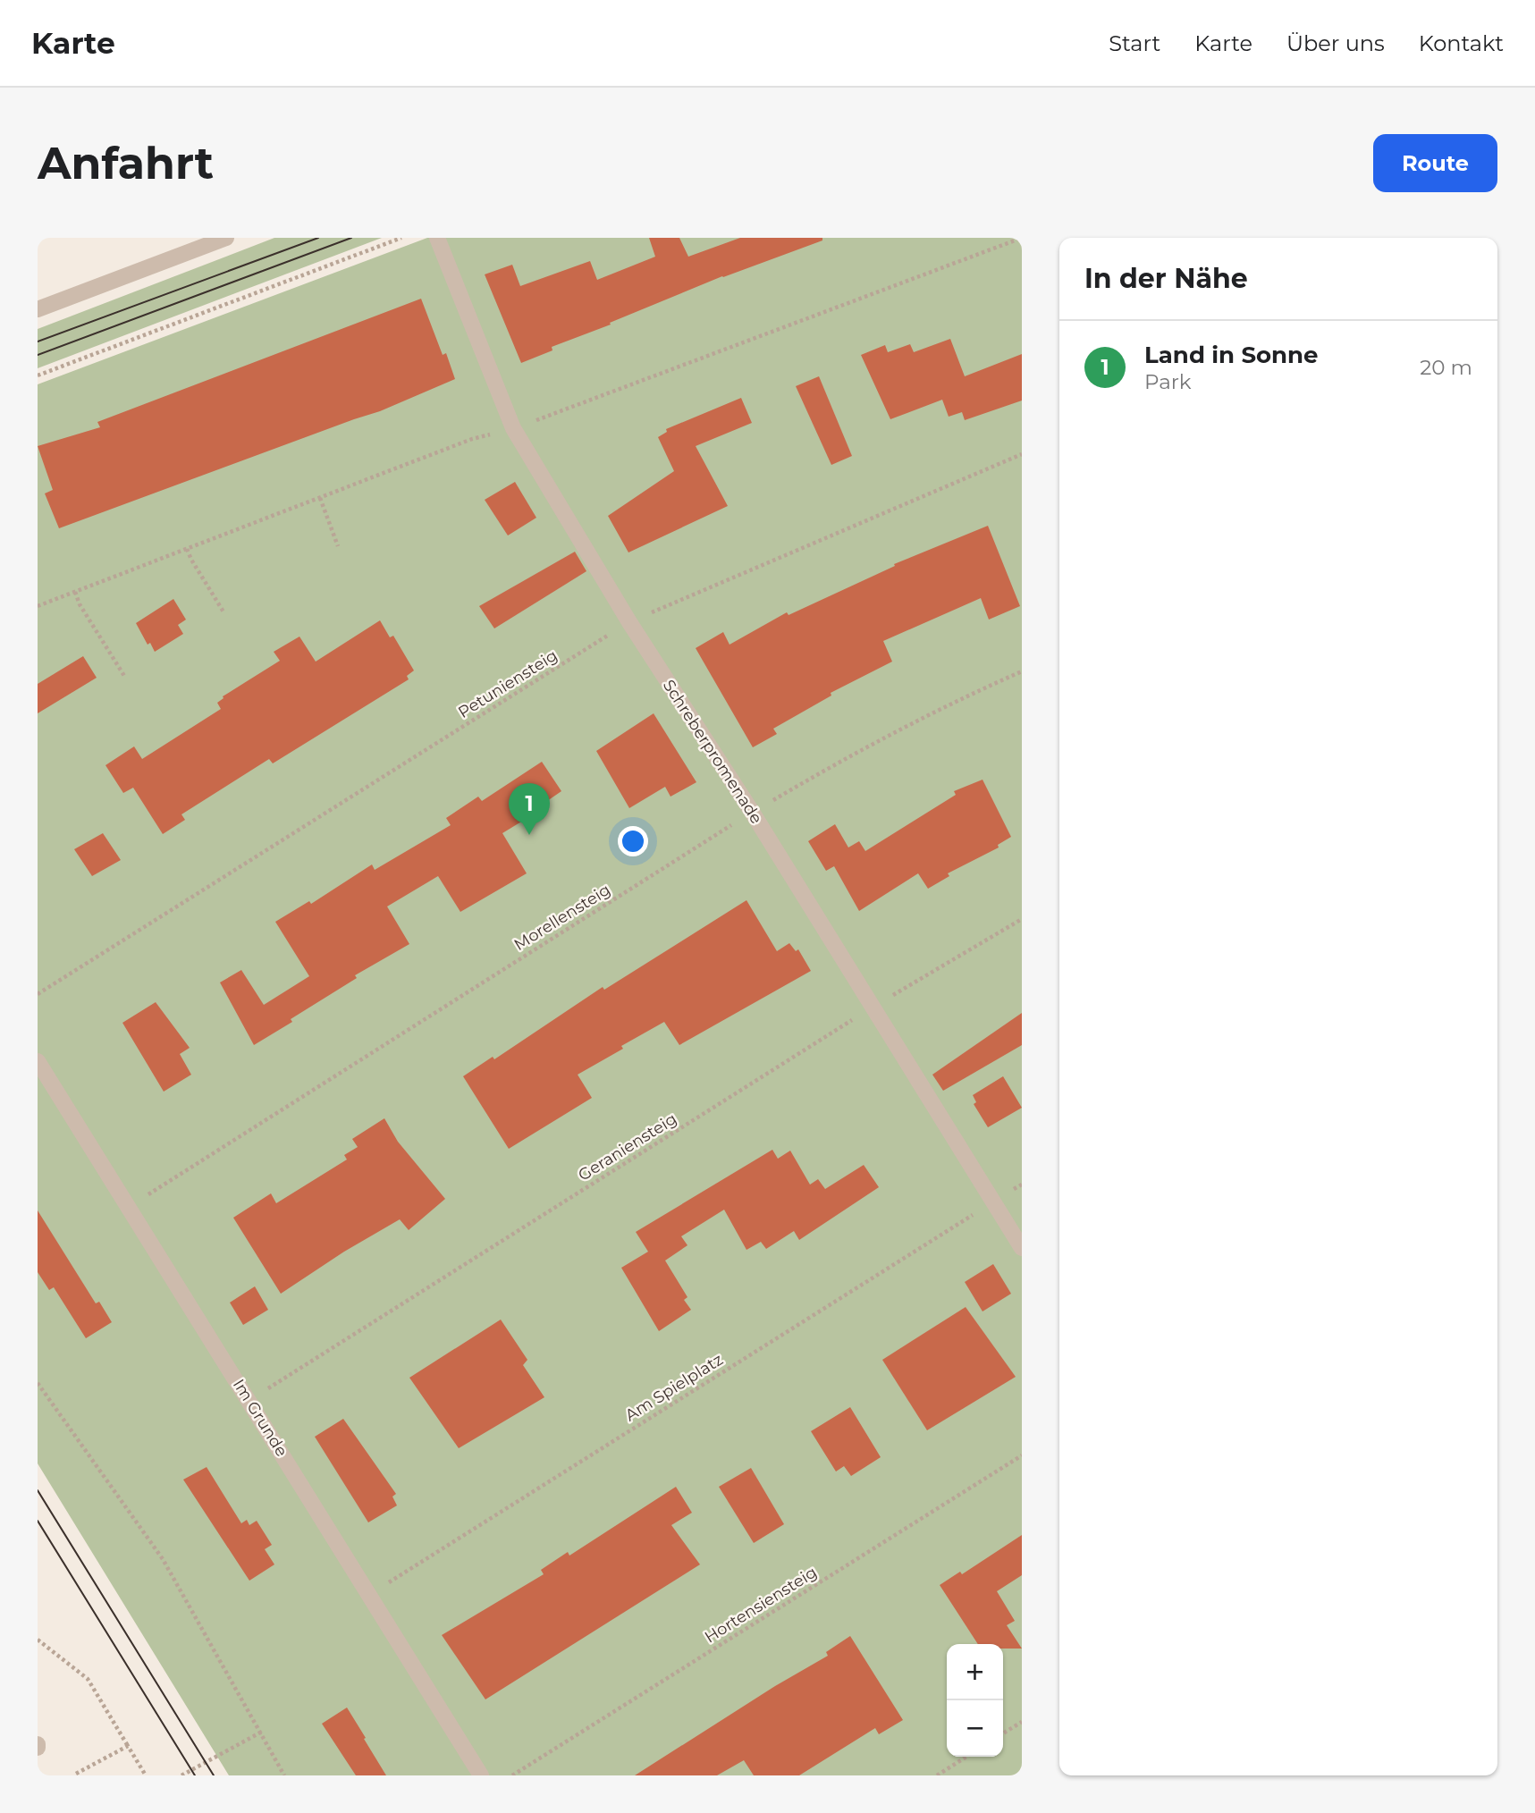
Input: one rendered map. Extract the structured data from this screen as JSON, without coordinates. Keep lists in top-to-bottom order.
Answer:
{
  "streets": {
    "street": ["Schreberpromenade", "Im Grunde"],
    "path": [
      "Petuniensteig",
      "Morellensteig",
      "Geraniensteig",
      "Am Spielplatz",
      "Hortensiensteig"
    ]
  },
  "crossings": [
    ["Petuniensteig", "Schreberpromenade"],
    ["Schreberpromenade", "Morellensteig"],
    ["Schreberpromenade", "Geraniensteig"],
    ["Schreberpromenade", "Am Spielplatz"],
    ["Morellensteig", "Im Grunde"],
    ["Geraniensteig", "Im Grunde"],
    ["Am Spielplatz", "Im Grunde"]
  ],
  "page": {
    "header": "Karte",
    "nav": [
      "Start",
      "Karte",
      "Über uns",
      "Kontakt"
    ],
    "buttons": "Route",
    "title": "Anfahrt",
    "heading": "In der Nähe",
    "list": [
      {
        "mark": "1",
        "name": "Land in Sonne",
        "note": "Park",
        "value": "20 m"
      }
    ],
    "pins": "1",
    "map_buttons": ["+", "−"]
  }
}
